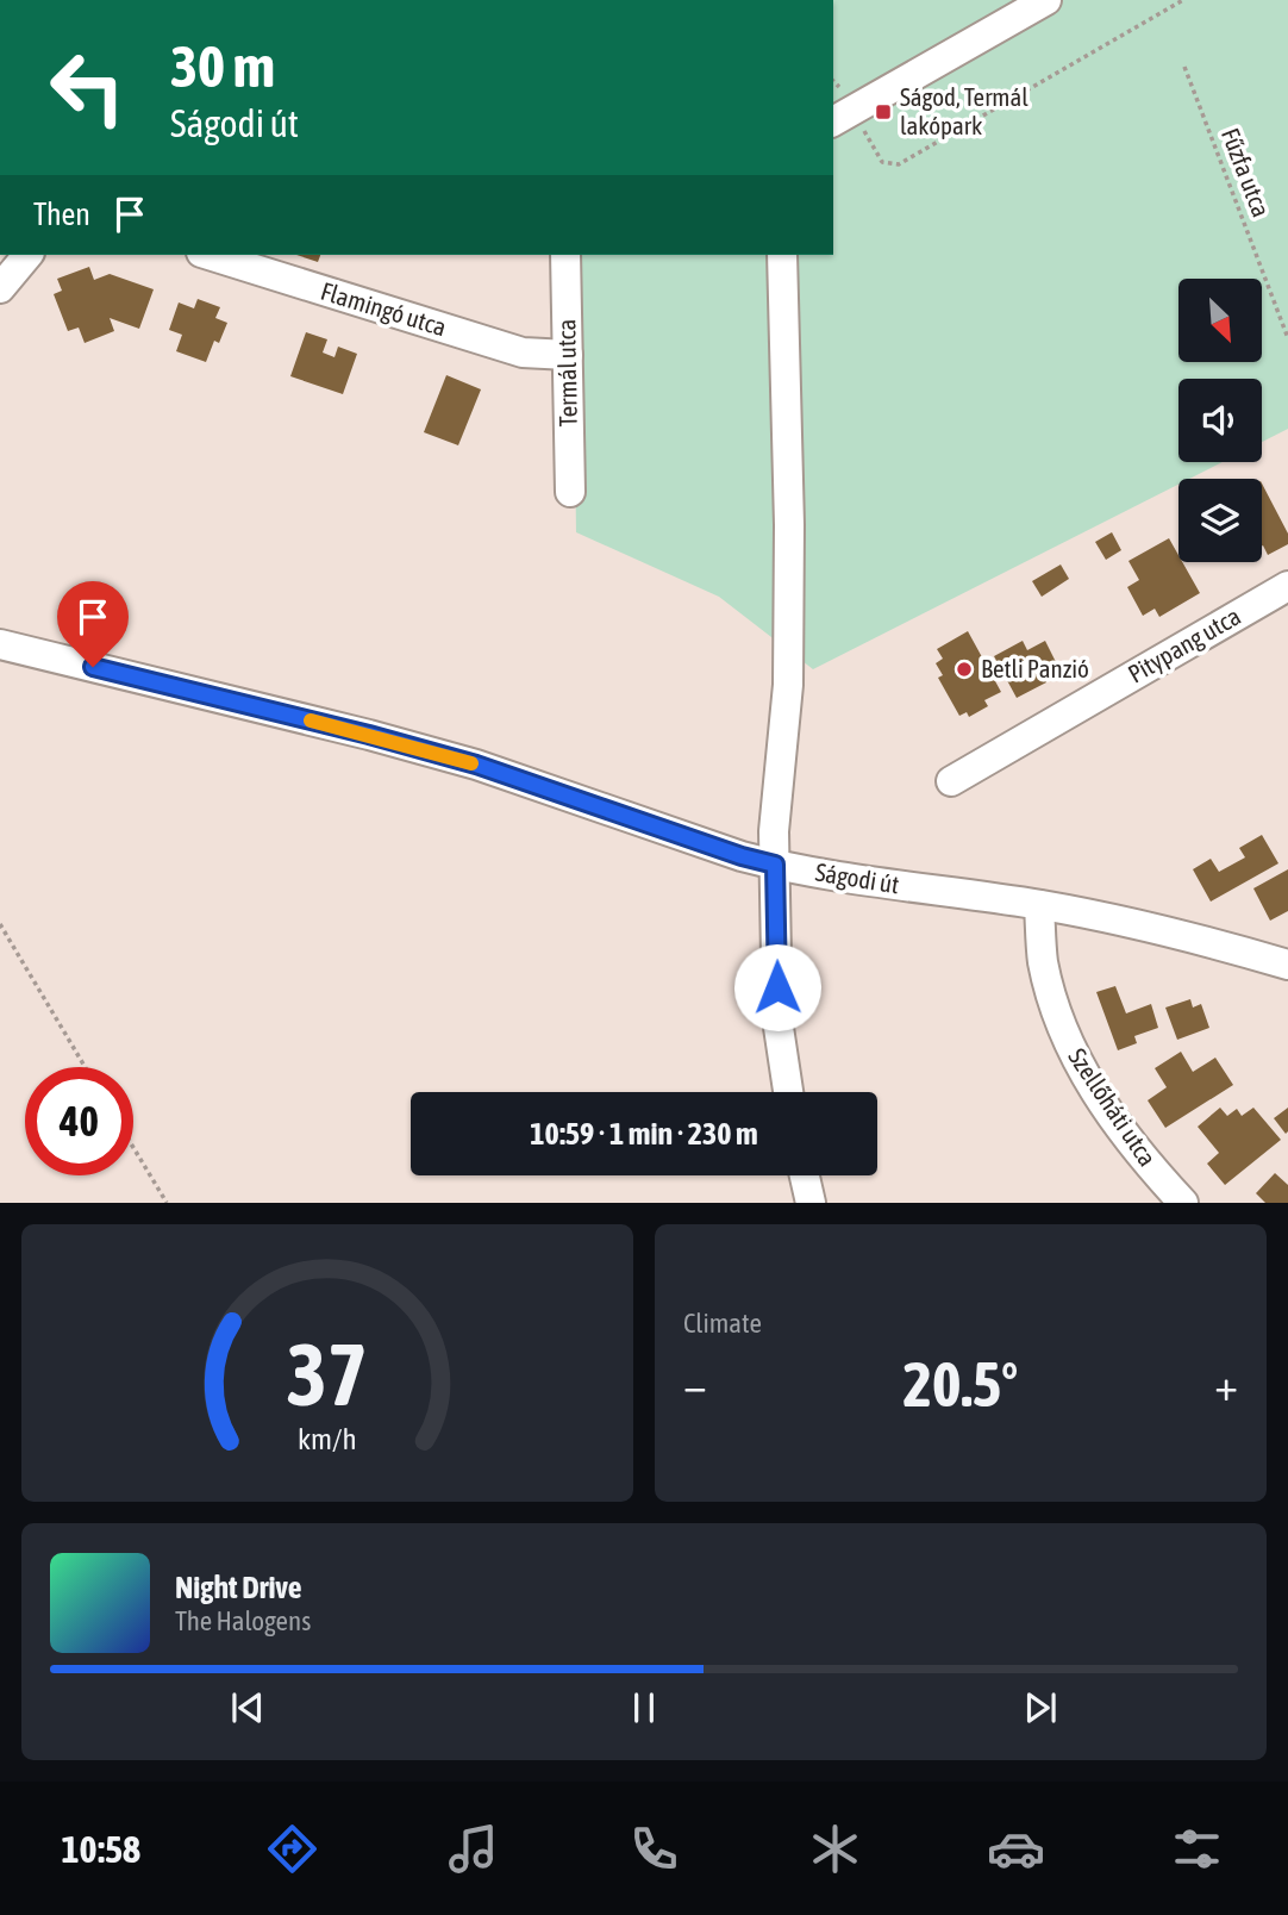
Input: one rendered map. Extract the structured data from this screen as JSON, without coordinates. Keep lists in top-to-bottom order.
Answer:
{
  "streets": {
    "street": [
      "Flamingó utca",
      "Termál utca",
      "Pitypang utca",
      "Ságodi út",
      "Szellőháti utca"
    ],
    "path": ["Fűzfa utca"]
  },
  "crossings": [
    ["Flamingó utca", "Termál utca"],
    ["Ságodi út", "Szellőháti utca"]
  ],
  "places": {
    "transit": ["Ságod, Termál lakópark"],
    "other": ["Betli Panzió"]
  },
  "north": "bottom right",
  "page": {
    "turn": ["30 m", "Ságodi út"],
    "then": "Then",
    "limit": "40",
    "trip": "10:59 · 1 min · 230 m",
    "tile": "Climate",
    "heat": ["−", "20.5°", "+"],
    "song": ["Night Drive", "The Halogens"],
    "tabs": "10:58",
    "gauge": ["37", "km/h"]
  }
}
